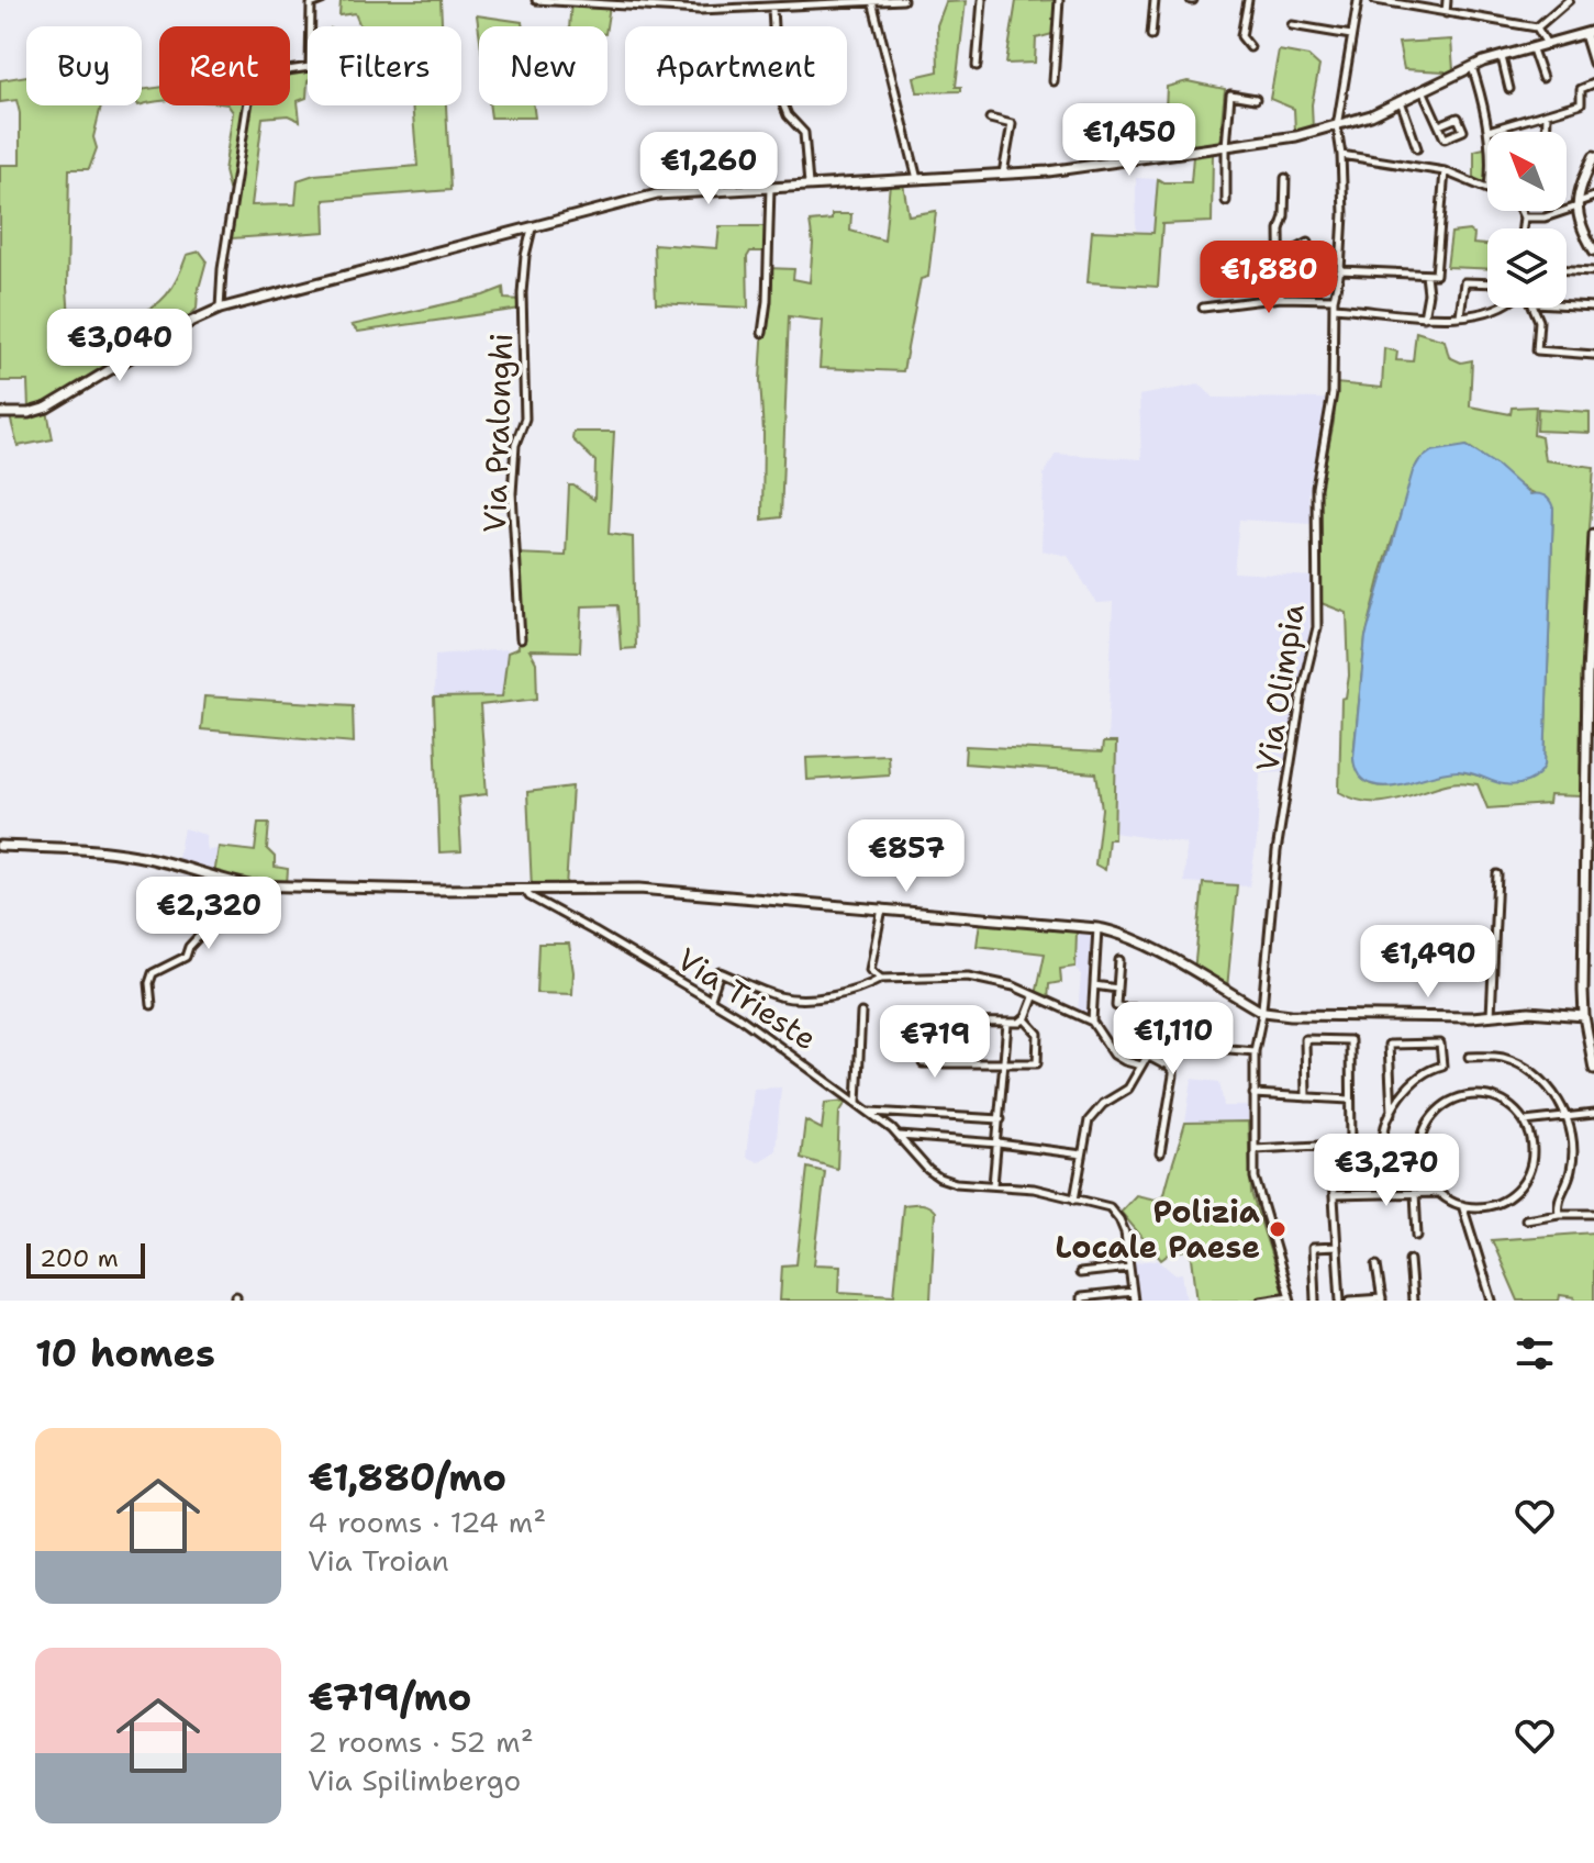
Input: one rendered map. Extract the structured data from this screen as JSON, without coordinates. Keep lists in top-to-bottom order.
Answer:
{
  "streets": {
    "street": ["Via Pralonghi", "Via Olimpia", "Via Trieste"]
  },
  "places": ["Polizia Locale Paese"],
  "scale_bar": "200 m",
  "north": "top left",
  "page": {
    "chip": [
      "Buy",
      "Rent",
      "Filters",
      "New",
      "Apartment"
    ],
    "price": [
      "€1,450",
      "€1,260",
      "€1,880",
      "€3,040",
      "€857",
      "€2,320",
      "€1,490",
      "€1,110",
      "€719",
      "€3,270"
    ],
    "scale": "200 m",
    "heading": "10 homes",
    "list": [
      {
        "name": "€1,880/mo",
        "note": "4 rooms · 124 m² · Via Troian"
      },
      {
        "name": "€719/mo",
        "note": "2 rooms · 52 m² · Via Spilimbergo"
      }
    ]
  }
}
